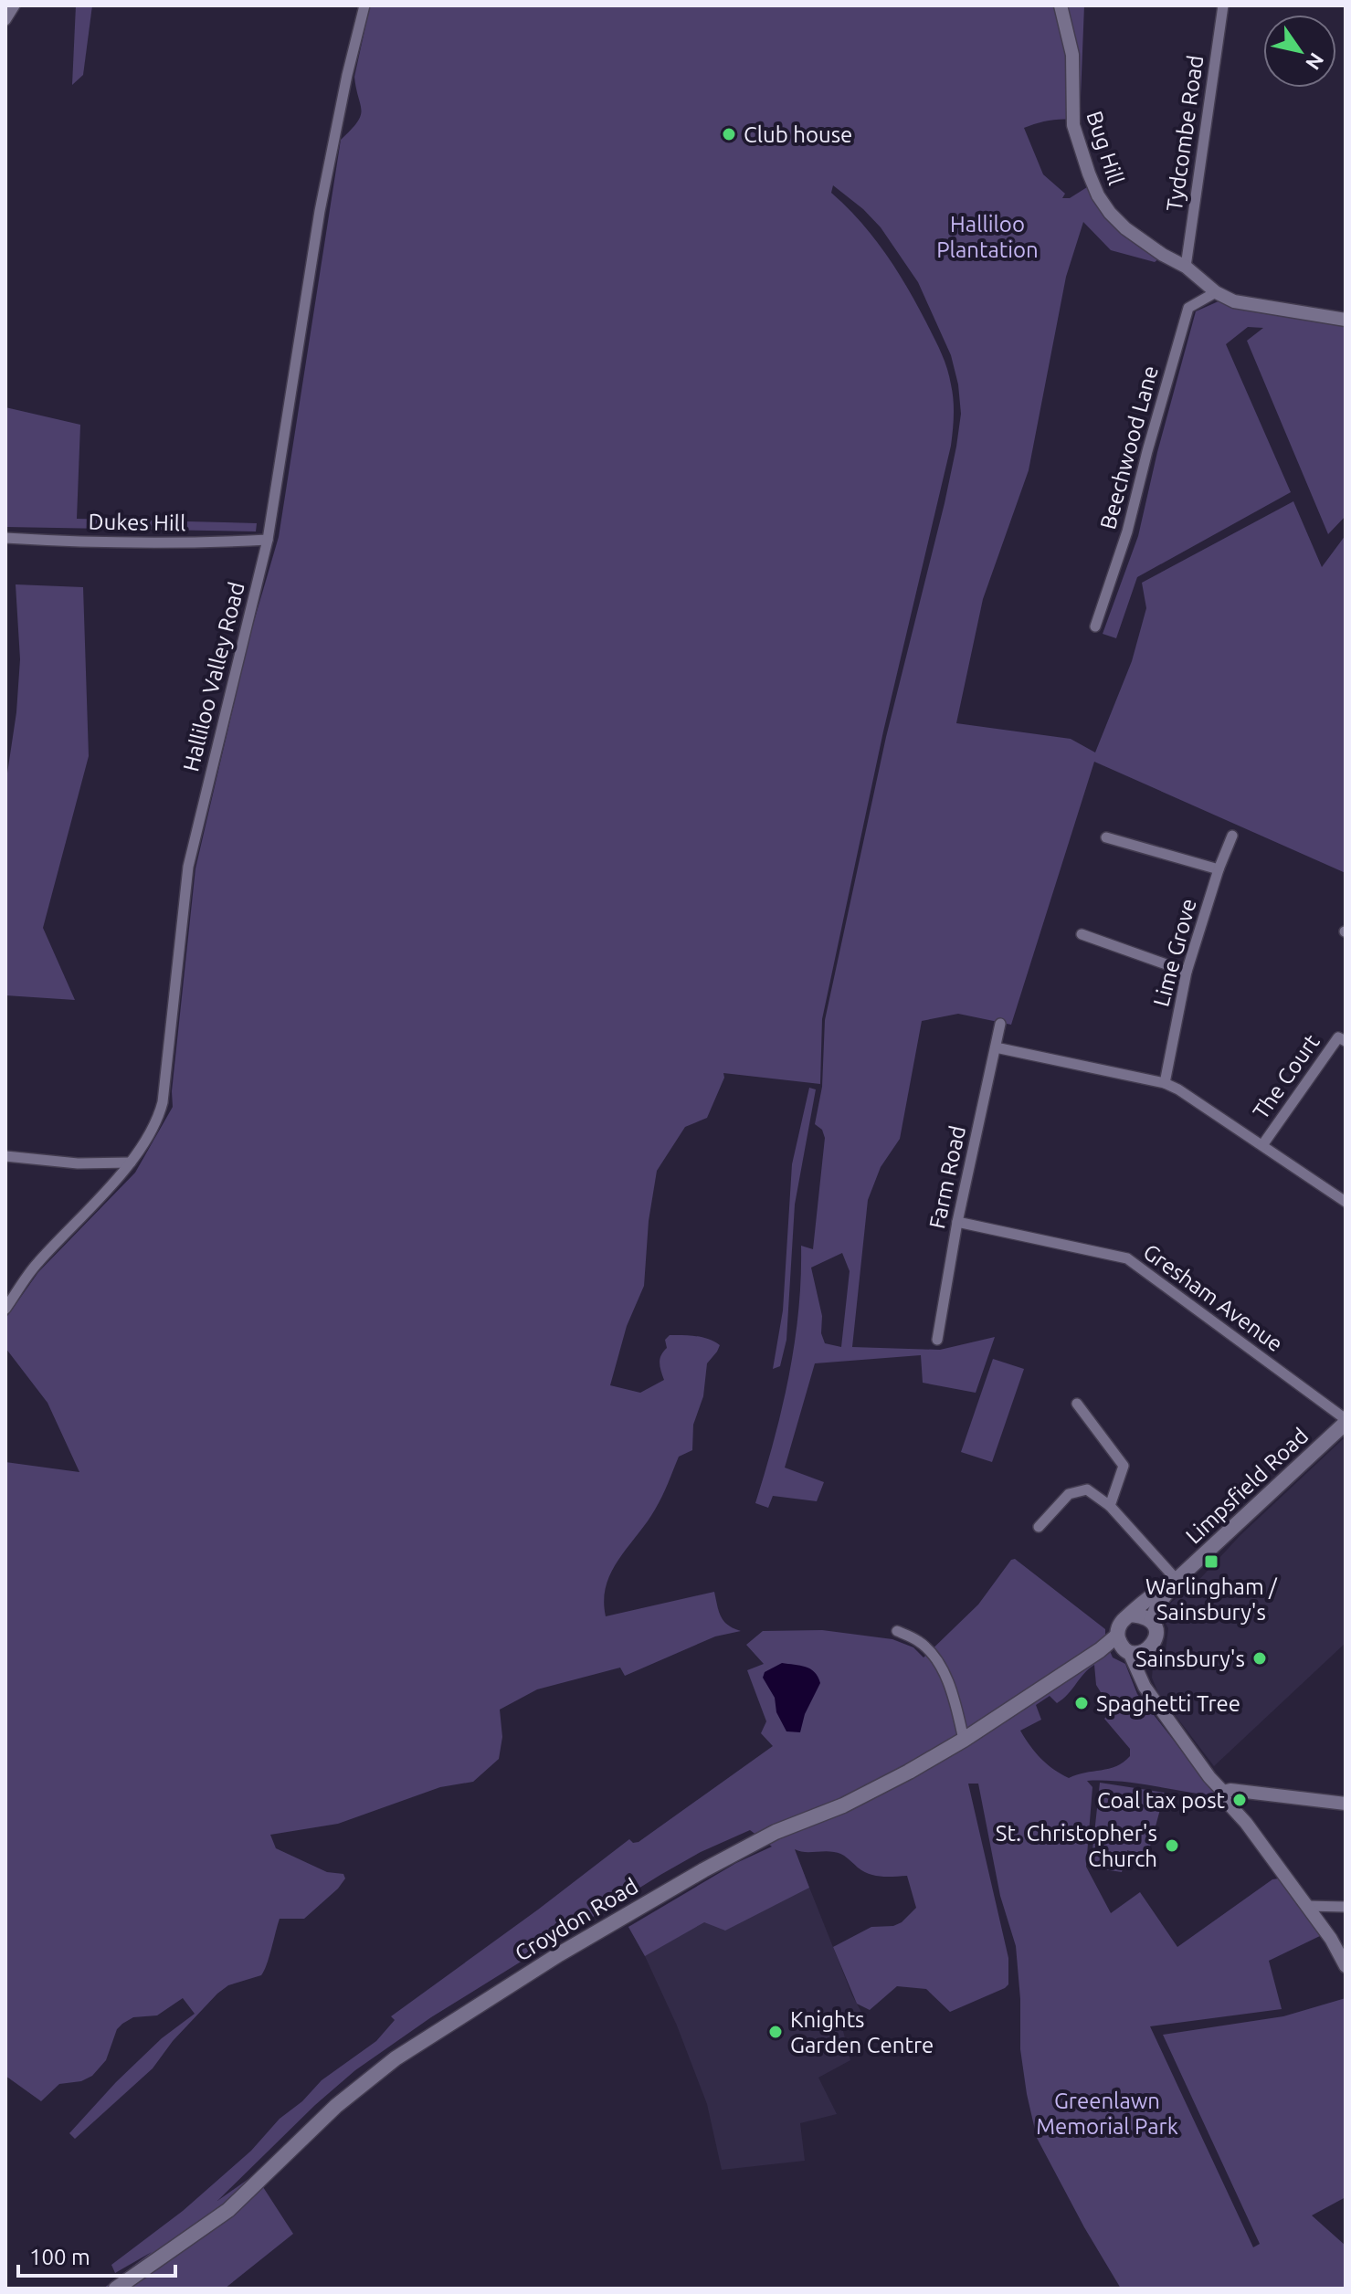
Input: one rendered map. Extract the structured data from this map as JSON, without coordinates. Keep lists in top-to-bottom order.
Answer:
{
  "streets": {
    "main road": ["Limpsfield Road", "Croydon Road"],
    "street": [
      "Tydcombe Road",
      "Bug Hill",
      "Beechwood Lane",
      "Dukes Hill",
      "Halliloo Valley Road",
      "Lime Grove",
      "The Court",
      "Farm Road",
      "Gresham Avenue"
    ]
  },
  "crossings": [
    ["Tydcombe Road", "Bug Hill"],
    ["Bug Hill", "Beechwood Lane"],
    ["Dukes Hill", "Halliloo Valley Road"],
    ["Farm Road", "Gresham Avenue"],
    ["Gresham Avenue", "Limpsfield Road"],
    ["Limpsfield Road", "Croydon Road"]
  ],
  "parks": ["Halliloo Plantation", "Greenlawn Memorial Park"],
  "places": {
    "other": [
      "Club house",
      "Sainsbury's",
      "Spaghetti Tree",
      "Coal tax post",
      "St. Christopher's Church",
      "Knights Garden Centre"
    ],
    "transit": ["Warlingham / Sainsbury's"]
  },
  "scale_bar": "100 m",
  "north": "bottom right"
}
